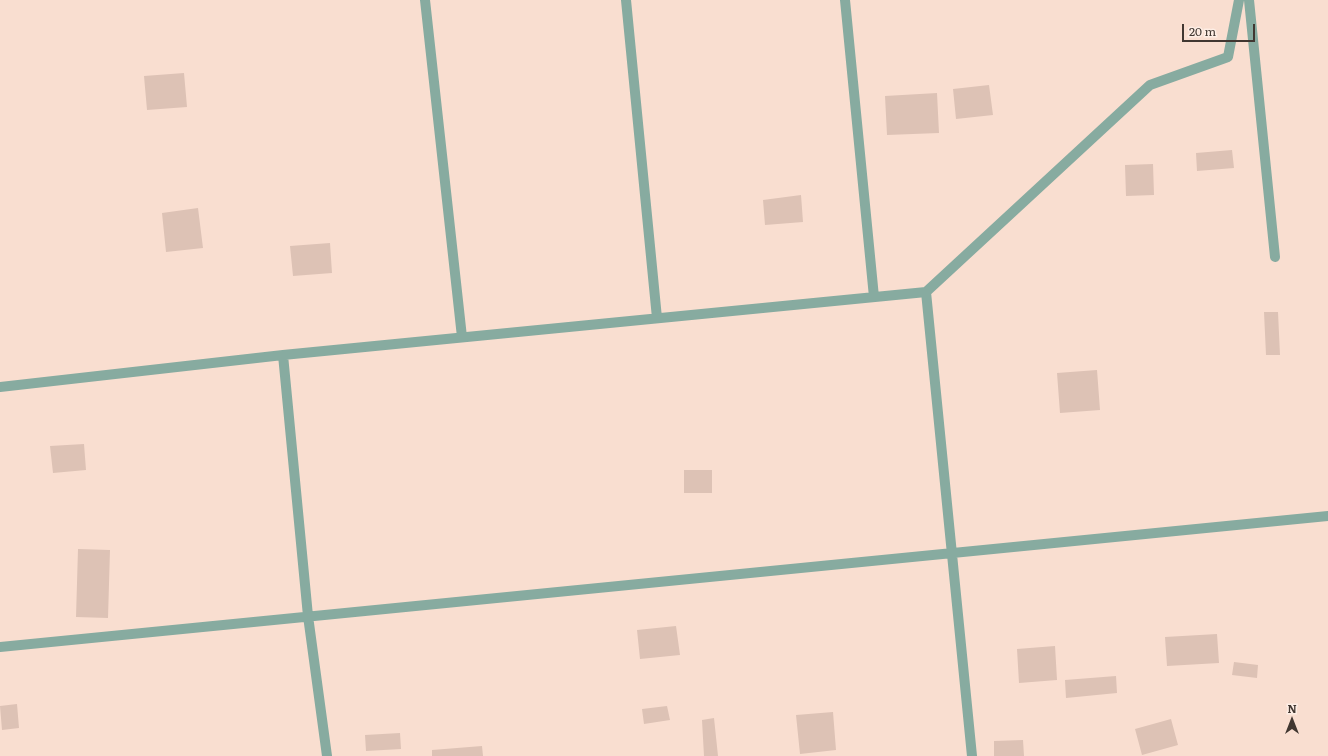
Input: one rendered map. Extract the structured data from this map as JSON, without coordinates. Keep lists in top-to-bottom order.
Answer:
{
  "scale_bar": "20 m",
  "north": "top"
}
